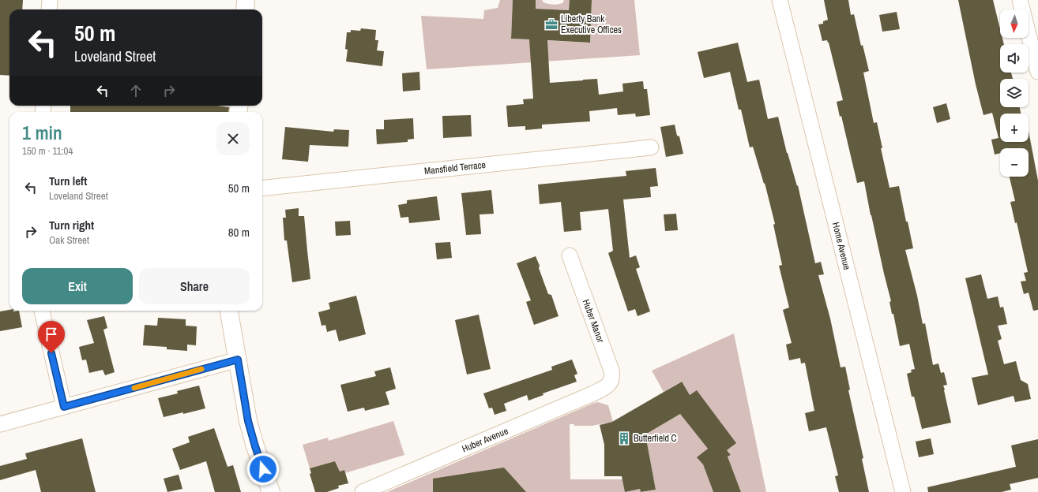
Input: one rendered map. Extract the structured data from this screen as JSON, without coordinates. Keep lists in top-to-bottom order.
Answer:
{
  "streets": {
    "street": [
      "Mansfield Terrace",
      "Home Avenue",
      "Huber Manor",
      "Huber Avenue"
    ]
  },
  "crossings": [
    ["Huber Manor", "Huber Avenue"]
  ],
  "places": {
    "office": ["Liberty Bank Executive Offices"],
    "building": ["Butterfield C"]
  },
  "north": "bottom",
  "page": {
    "map_buttons": ["+", "−"],
    "turn": ["50 m", "Loveland Street"],
    "heading": ["1 min", "150 m · 11:04"],
    "list": [
      {
        "name": "Turn left",
        "note": "Loveland Street",
        "value": "50 m"
      },
      {
        "name": "Turn right",
        "note": "Oak Street",
        "value": "80 m"
      }
    ],
    "buttons": ["Exit", "Share"]
  }
}
